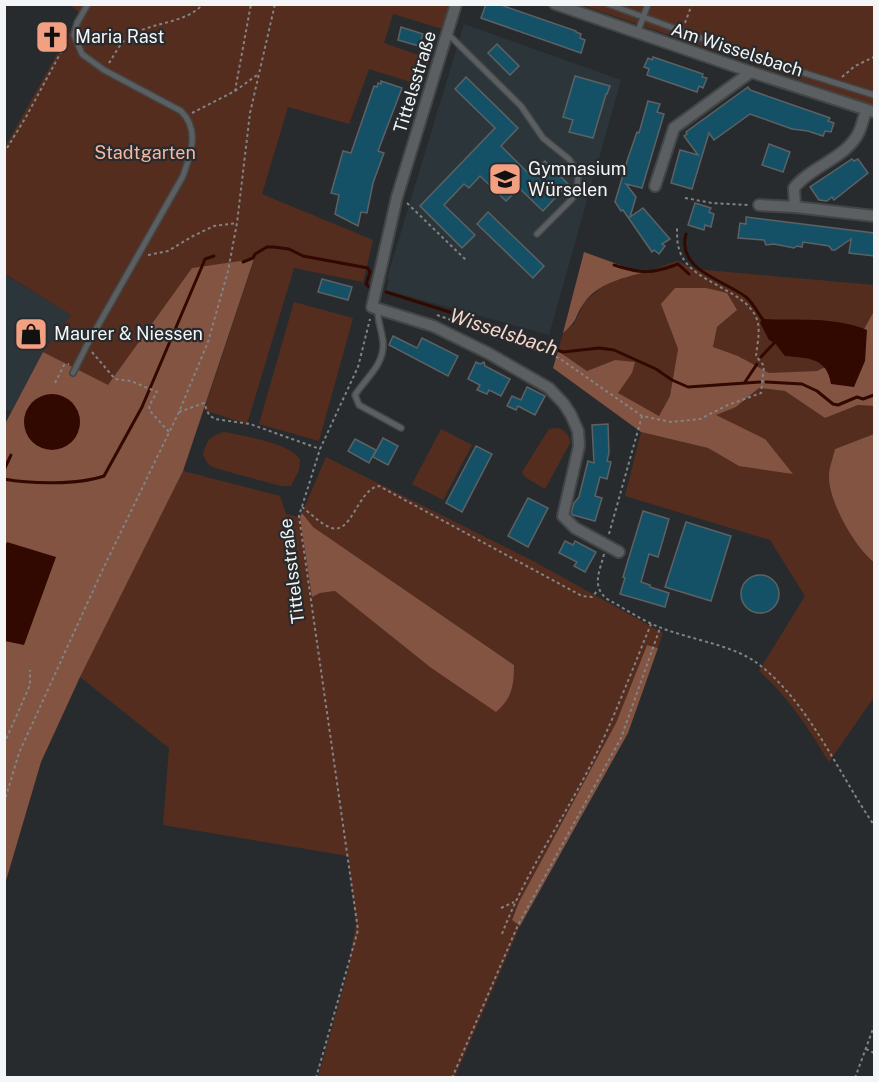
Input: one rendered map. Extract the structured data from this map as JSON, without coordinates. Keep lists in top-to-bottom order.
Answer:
{
  "streets": {
    "street": ["Am Wisselsbach", "Tittelsstraße"]
  },
  "water": ["Wisselsbach"],
  "parks": ["Stadtgarten"],
  "places": {
    "church": ["Maria Rast"],
    "school or university": ["Gymnasium Würselen"],
    "shop": ["Maurer & Niessen"]
  }
}
